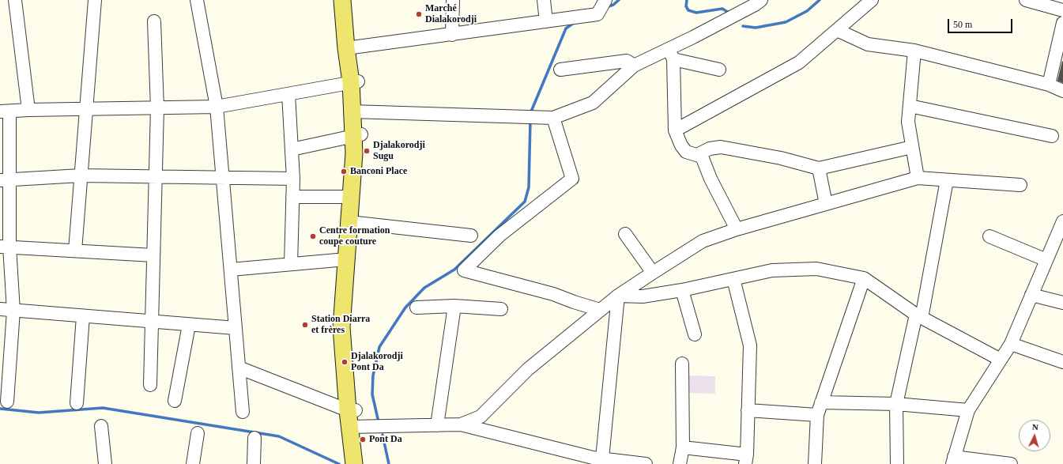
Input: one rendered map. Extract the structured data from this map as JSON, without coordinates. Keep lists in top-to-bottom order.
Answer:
{
  "places": [
    "Marché Dialakorodji",
    "Djalakorodji Sugu",
    "Banconi Place",
    "Centre formation coupe couture",
    "Station Diarra et frères",
    "Djalakorodji Pont Da",
    "Pont Da"
  ],
  "scale_bar": "50 m",
  "north": "top"
}
